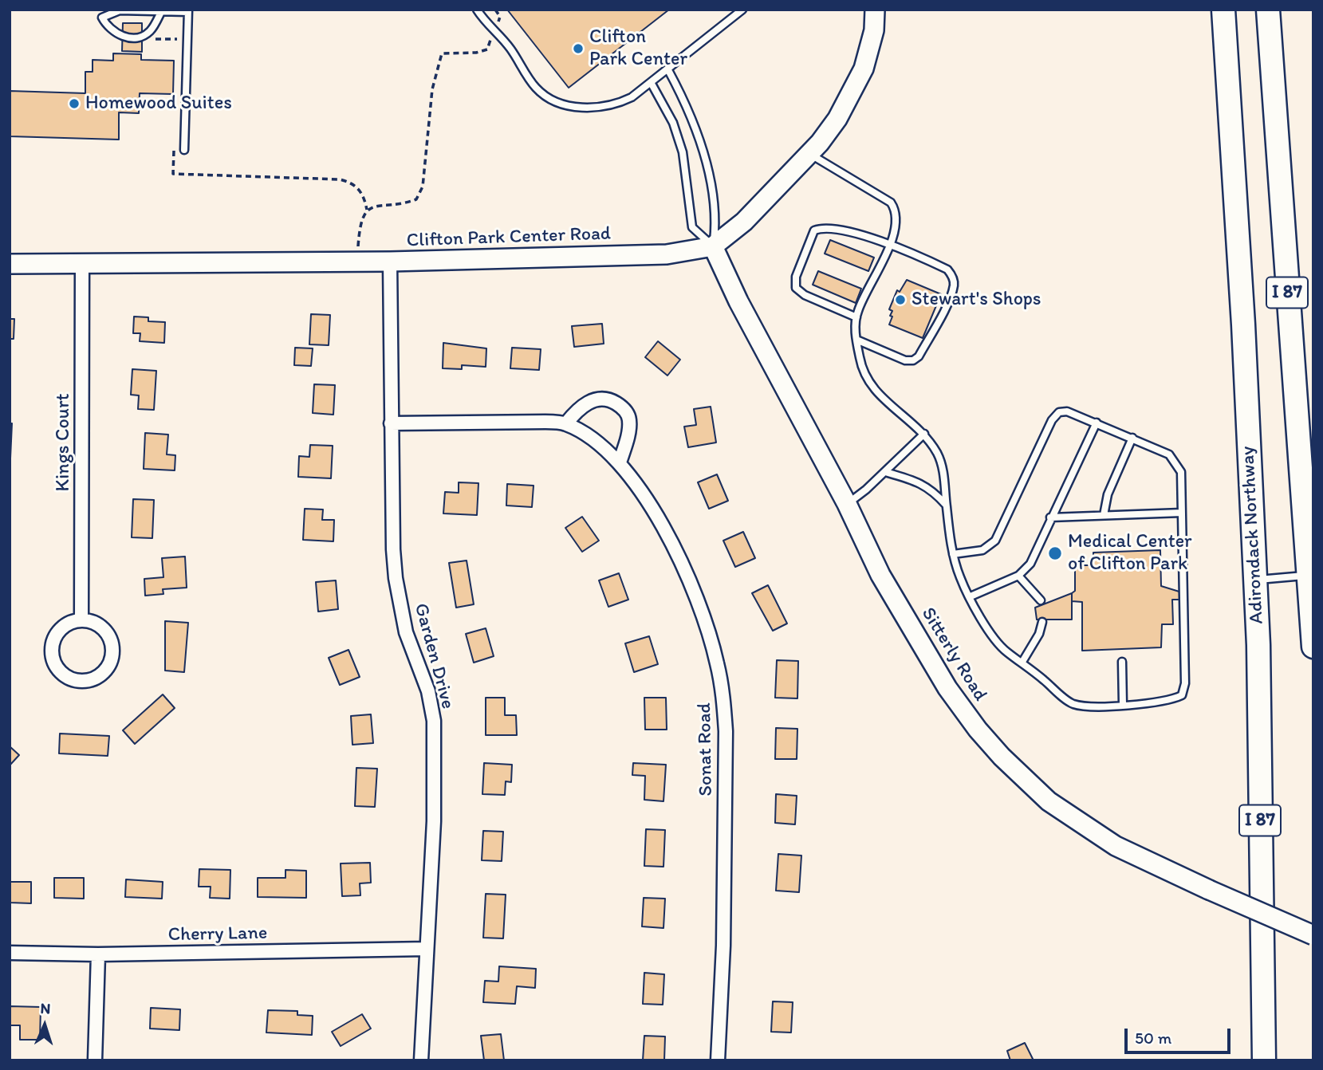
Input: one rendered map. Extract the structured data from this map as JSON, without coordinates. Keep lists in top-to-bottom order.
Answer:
{
  "streets": {
    "highway": ["I 87", "Adirondack Northway"],
    "street": [
      "Clifton Park Center Road",
      "Kings Court",
      "Sitterly Road",
      "Garden Drive",
      "Sonat Road",
      "Cherry Lane"
    ]
  },
  "crossings": [
    ["Clifton Park Center Road", "Kings Court"],
    ["Clifton Park Center Road", "Sitterly Road"],
    ["Clifton Park Center Road", "Garden Drive"],
    ["Garden Drive", "Sonat Road"],
    ["Garden Drive", "Cherry Lane"]
  ],
  "places": [
    "Clifton Park Center",
    "Homewood Suites",
    "Stewart's Shops",
    "Medical Center of Clifton Park"
  ],
  "scale_bar": "50 m",
  "north": "top"
}
